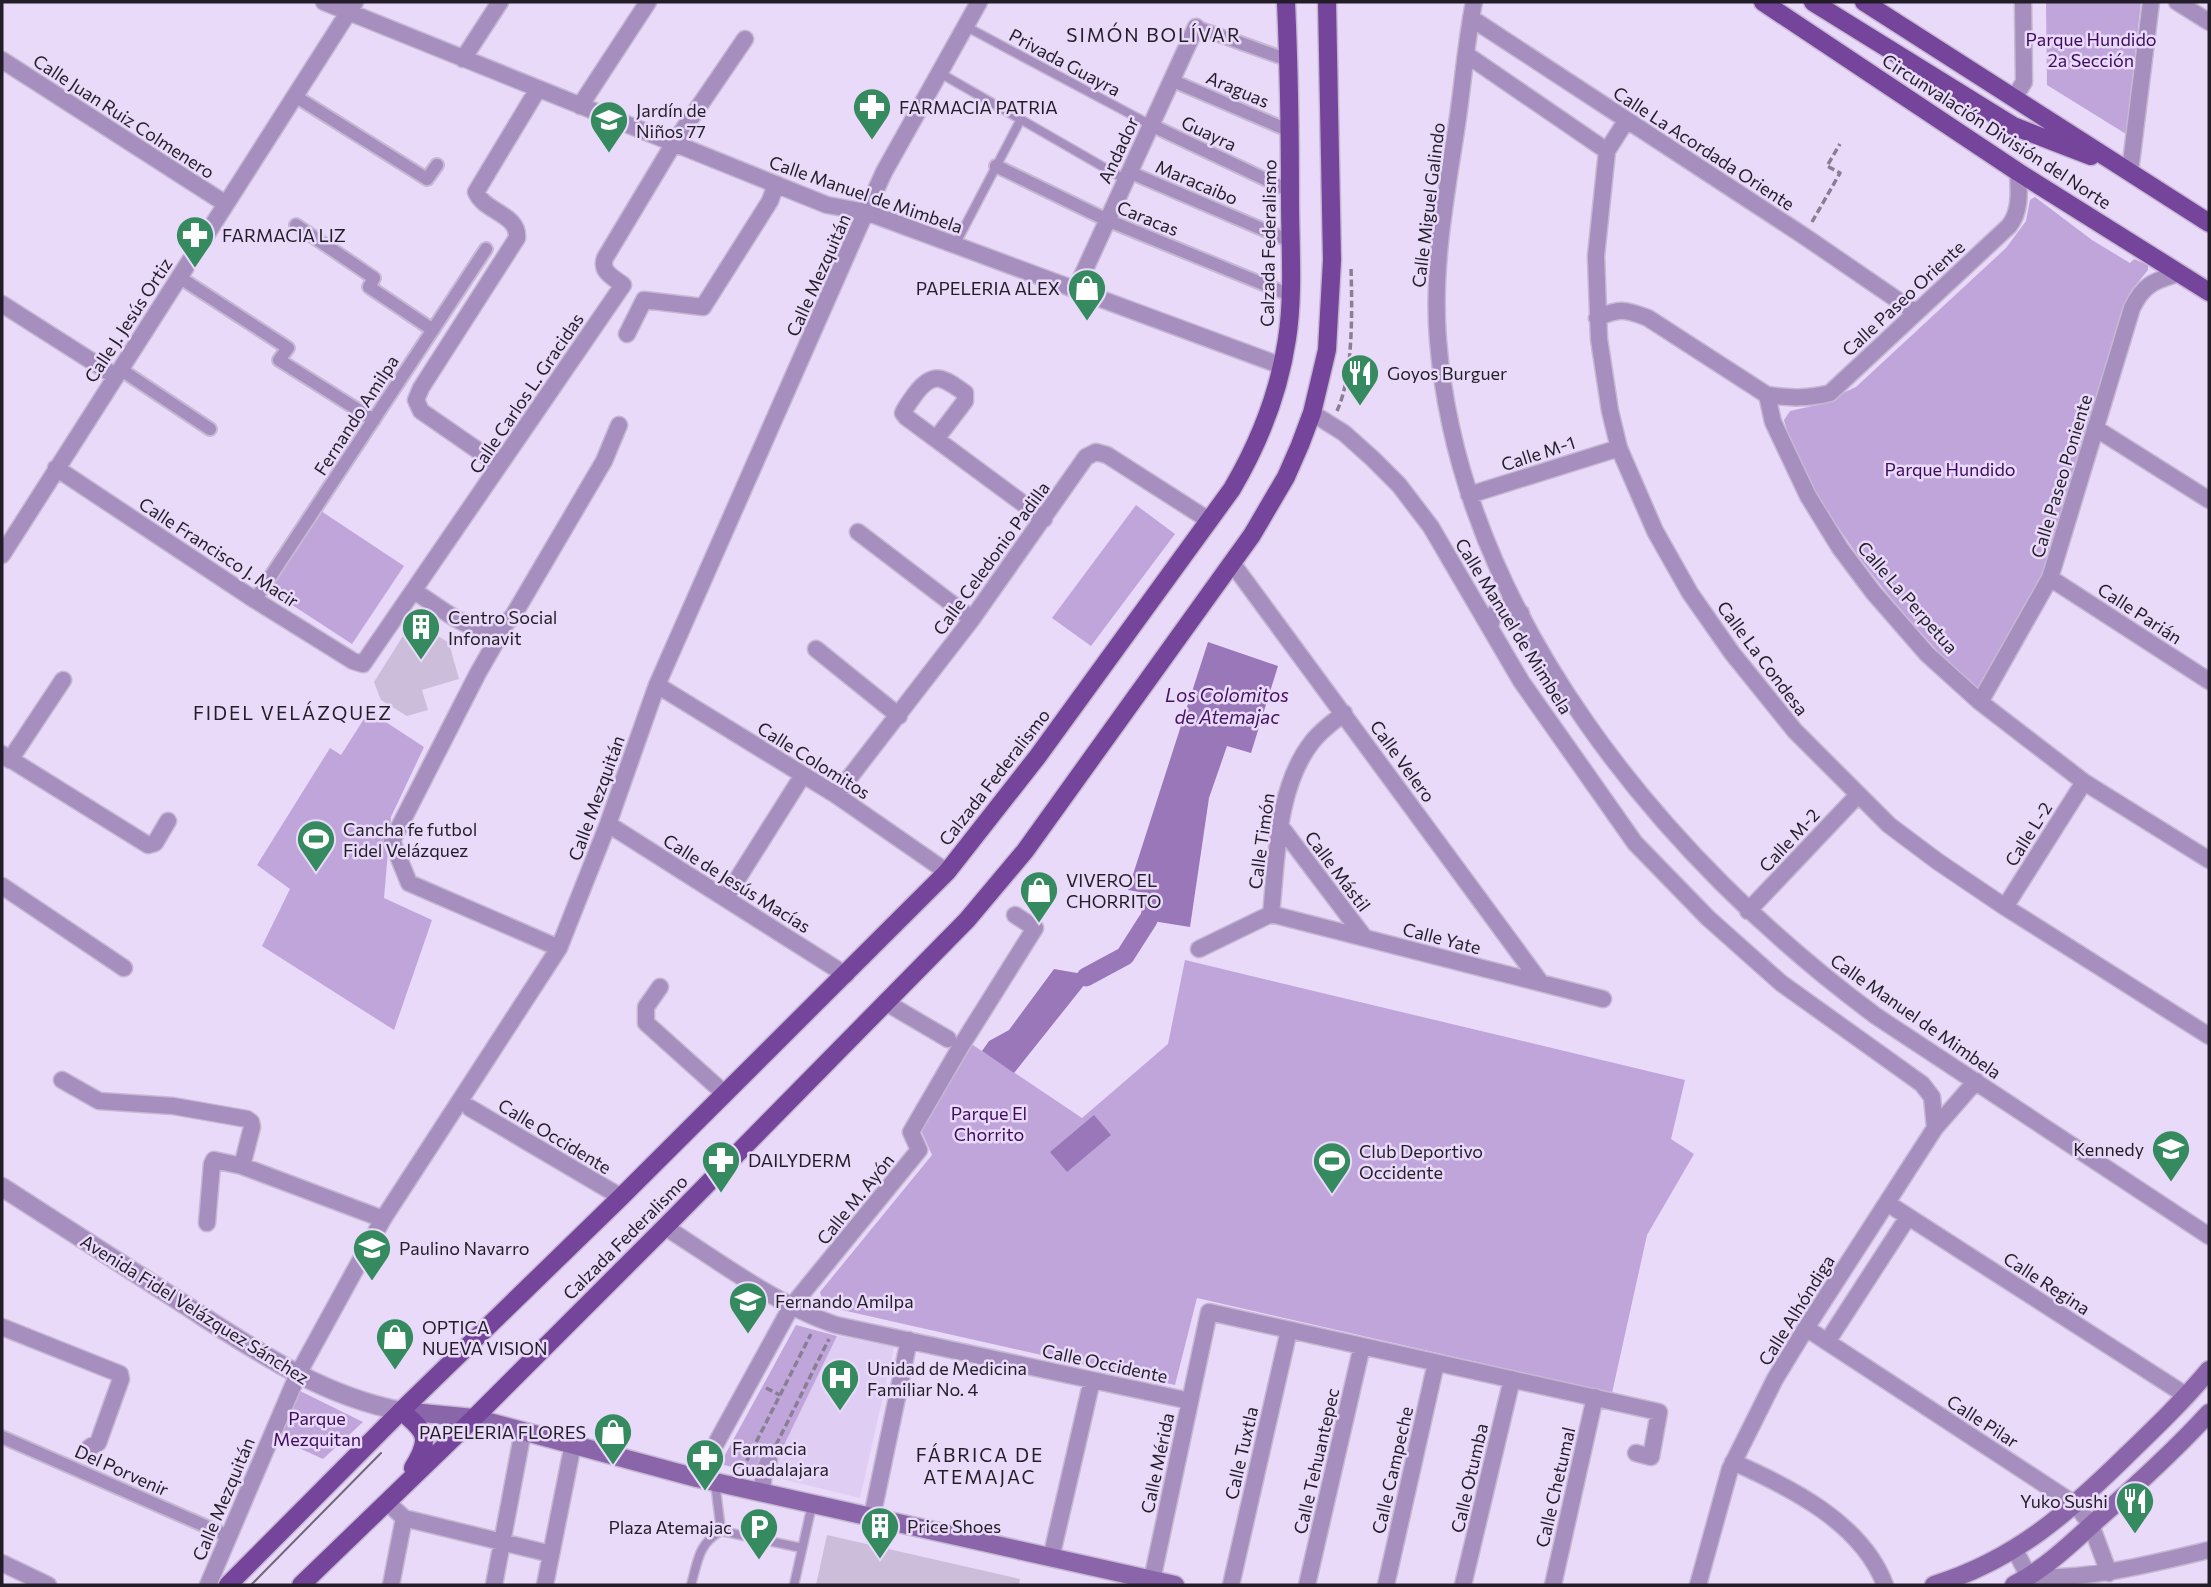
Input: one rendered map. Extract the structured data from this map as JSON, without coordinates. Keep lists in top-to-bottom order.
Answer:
{
  "streets": {
    "main road": ["Circunvalación División del Norte", "Calzada Federalismo", "Avenida Fidel Velázquez Sánchez"],
    "street": [
      "Araguas",
      "Calle Juan Ruiz Colmenero",
      "Guayra",
      "Calle La Acordada Oriente",
      "Andador",
      "Maracaibo",
      "Calle Manuel de Mimbela",
      "Calle Miguel Galindo",
      "Caracas",
      "Calle Mezquitán",
      "Calle Paseo Oriente",
      "Calle J. Jesús Ortiz",
      "Calle Carlos L. Gracidas",
      "Fernando Amilpa",
      "Calle M-1",
      "Calle Paseo Poniente",
      "Calle Francisco J. Macir",
      "Calle Celedonio Padilla",
      "Calle La Perpetua",
      "Calle Parián",
      "Calle La Condesa",
      "Calle Colomitos",
      "Calle Velero",
      "Calle L-2",
      "Calle M-2",
      "Calle Timón",
      "Calle Mástil",
      "Calle de Jesús Macías",
      "Calle Yate",
      "Calle Occidente",
      "Calle M. Ayón",
      "Calle Regina",
      "Calle Alhóndiga",
      "Calle Pilar",
      "Calle Tuxtla",
      "Calle Tehuantepec",
      "Calle Mérida",
      "Del Porvenir",
      "Calle Campeche",
      "Calle Otumba",
      "Calle Chetumal"
    ],
    "lane": ["Privada Guayra"]
  },
  "crossings": [
    ["Privada Guayra", "Guayra"],
    ["Privada Guayra", "Andador"],
    ["Privada Guayra", "Calle Mezquitán"],
    ["Araguas", "Andador"],
    ["Araguas", "Calzada Federalismo"],
    ["Calle Juan Ruiz Colmenero", "Calle J. Jesús Ortiz"],
    ["Circunvalación División del Norte", "Calle Paseo Oriente"],
    ["Circunvalación División del Norte", "Calle Paseo Poniente"],
    ["Guayra", "Andador"],
    ["Guayra", "Calzada Federalismo"],
    ["Calle La Acordada Oriente", "Calle Miguel Galindo"],
    ["Calle La Acordada Oriente", "Calle Paseo Oriente"],
    ["Calle La Acordada Oriente", "Calle La Condesa"],
    ["Andador", "Maracaibo"],
    ["Andador", "Calle Manuel de Mimbela"],
    ["Andador", "Caracas"],
    ["Maracaibo", "Calzada Federalismo"],
    ["Calle Manuel de Mimbela", "Calle Miguel Galindo"],
    ["Calle Manuel de Mimbela", "Calzada Federalismo"],
    ["Calle Manuel de Mimbela", "Calle Mezquitán"],
    ["Calle Manuel de Mimbela", "Calle J. Jesús Ortiz"],
    ["Calle Manuel de Mimbela", "Calle Carlos L. Gracidas"],
    ["Calle Manuel de Mimbela", "Calle M-1"],
    ["Calle Manuel de Mimbela", "Calle M-2"],
    ["Calle Manuel de Mimbela", "Calle Alhóndiga"],
    ["Calle Miguel Galindo", "Calle M-1"],
    ["Caracas", "Calzada Federalismo"],
    ["Calzada Federalismo", "Calle Celedonio Padilla"],
    ["Calzada Federalismo", "Calle Colomitos"],
    ["Calzada Federalismo", "Calle Velero"],
    ["Calzada Federalismo", "Calle de Jesús Macías"],
    ["Calzada Federalismo", "Calle Occidente"],
    ["Calzada Federalismo", "Avenida Fidel Velázquez Sánchez"],
    ["Calle Mezquitán", "Calle Colomitos"],
    ["Calle Mezquitán", "Calle de Jesús Macías"],
    ["Calle Mezquitán", "Avenida Fidel Velázquez Sánchez"],
    ["Calle Mezquitán", "Del Porvenir"],
    ["Calle Paseo Oriente", "Calle La Perpetua"],
    ["Calle J. Jesús Ortiz", "Calle Francisco J. Macir"],
    ["Calle Carlos L. Gracidas", "Calle Francisco J. Macir"],
    ["Fernando Amilpa", "Calle Francisco J. Macir"],
    ["Calle M-1", "Calle La Condesa"],
    ["Calle Paseo Poniente", "Calle La Perpetua"],
    ["Calle Paseo Poniente", "Calle Parián"],
    ["Calle Celedonio Padilla", "Calle Colomitos"],
    ["Calle La Perpetua", "Calle L-2"],
    ["Calle La Condesa", "Calle L-2"],
    ["Calle La Condesa", "Calle M-2"],
    ["Calle Velero", "Calle Timón"],
    ["Calle Velero", "Calle Yate"],
    ["Calle Timón", "Calle Mástil"],
    ["Calle Timón", "Calle Yate"],
    ["Calle Mástil", "Calle Yate"],
    ["Calle Occidente", "Calle M. Ayón"],
    ["Calle Occidente", "Calle Mérida"],
    ["Calle M. Ayón", "Avenida Fidel Velázquez Sánchez"],
    ["Calle Regina", "Calle Alhóndiga"],
    ["Avenida Fidel Velázquez Sánchez", "Calle Mérida"],
    ["Calle Alhóndiga", "Calle Pilar"],
    ["Calle Tuxtla", "Calle Mérida"]
  ],
  "districts": ["SIMÓN BOLÍVAR", "FIDEL VELÁZQUEZ", "FÁBRICA DE ATEMAJAC"],
  "water": ["Los Colomitos de Atemajac"],
  "parks": [
    "Parque Hundido 2a Sección",
    "Parque Hundido",
    "Parque El Chorrito",
    "Parque Mezquitan"
  ],
  "places": {
    "pharmacy": [
      "FARMACIA PATRIA",
      "FARMACIA LIZ",
      "DAILYDERM",
      "Farmacia Guadalajara"
    ],
    "school or university": [
      "Jardín de Niños 77",
      "Kennedy",
      "Paulino Navarro",
      "Fernando Amilpa"
    ],
    "shop": [
      "PAPELERIA ALEX",
      "VIVERO EL CHORRITO",
      "OPTICA NUEVA VISION",
      "PAPELERIA FLORES"
    ],
    "restaurant": ["Goyos Burguer", "Yuko Sushi"],
    "building": ["Centro Social Infonavit", "Price Shoes"],
    "sports": ["Cancha fe futbol Fidel Velázquez", "Club Deportivo Occidente"],
    "hospital": ["Unidad de Medicina Familiar No. 4"],
    "parking": ["Plaza Atemajac"]
  }
}
